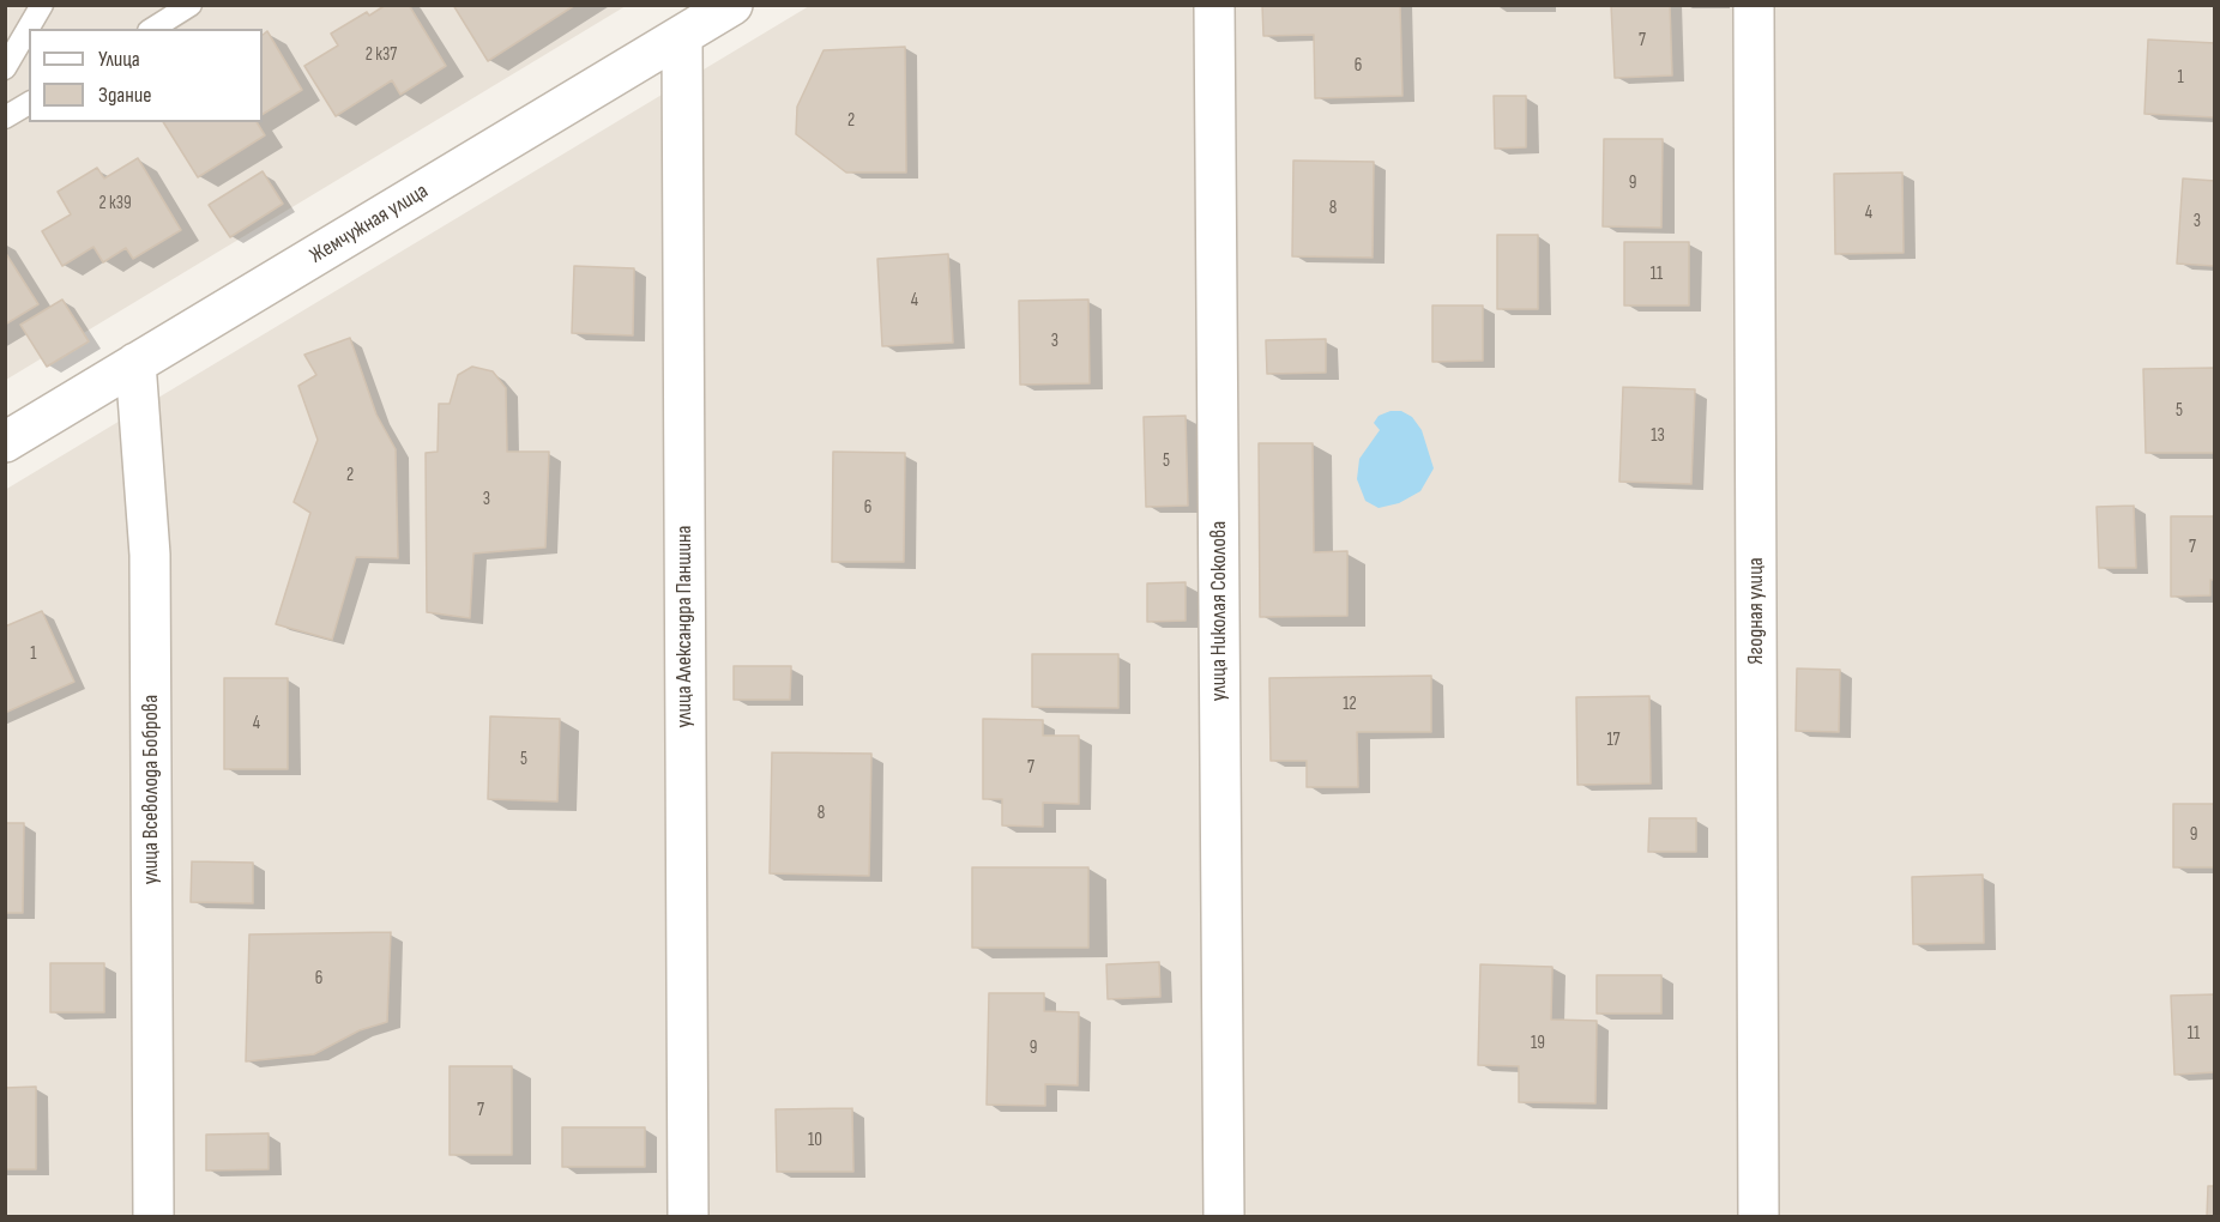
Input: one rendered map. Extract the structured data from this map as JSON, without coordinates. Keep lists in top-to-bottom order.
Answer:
{
  "streets": {
    "street": [
      "Жемчужная улица",
      "улица Николая Соколова",
      "Ягодная улица",
      "улица Александра Паншина",
      "улица Всеволода Боброва"
    ]
  },
  "crossings": [
    ["Жемчужная улица", "улица Александра Паншина"],
    ["Жемчужная улица", "улица Всеволода Боброва"]
  ],
  "house_numbers": [
    "7",
    "2 к37",
    "6",
    "1",
    "2",
    "9",
    "2 к39",
    "8",
    "4",
    "3",
    "11",
    "4",
    "3",
    "5",
    "13",
    "5",
    "2",
    "3",
    "6",
    "7",
    "1",
    "12",
    "4",
    "17",
    "5",
    "7",
    "8",
    "9",
    "6",
    "11",
    "19",
    "9",
    "7",
    "10"
  ],
  "legend": ["Улица", "Здание"]
}
